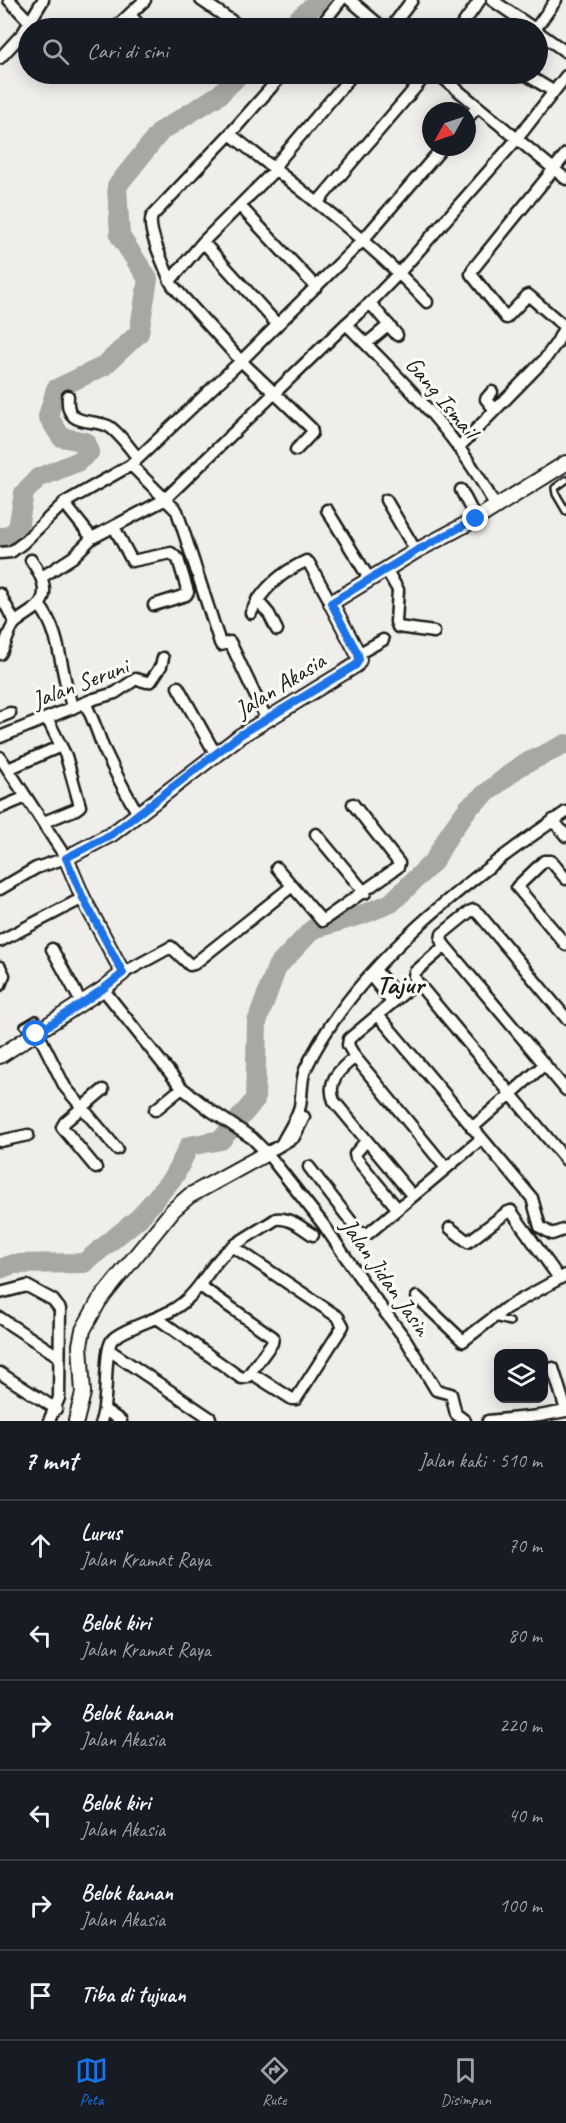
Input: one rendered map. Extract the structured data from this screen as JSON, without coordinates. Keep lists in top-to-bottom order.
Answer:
{
  "streets": {
    "street": [
      "Gang Ismail",
      "Jalan Seruni",
      "Jalan Akasia",
      "Jalan Jidan Jasin"
    ]
  },
  "districts": ["Tajur"],
  "north": "bottom left",
  "page": {
    "search": "Cari di sini",
    "heading": ["7 mnt", "Jalan kaki · 510 m"],
    "list": [
      ["Lurus", "Jalan Kramat Raya", "70 m"],
      ["Belok kiri", "Jalan Kramat Raya", "80 m"],
      ["Belok kanan", "Jalan Akasia", "220 m"],
      ["Belok kiri", "Jalan Akasia", "40 m"],
      ["Belok kanan", "Jalan Akasia", "100 m"],
      "Tiba di tujuan"
    ],
    "nav": ["Peta", "Rute", "Disimpan"]
  }
}
